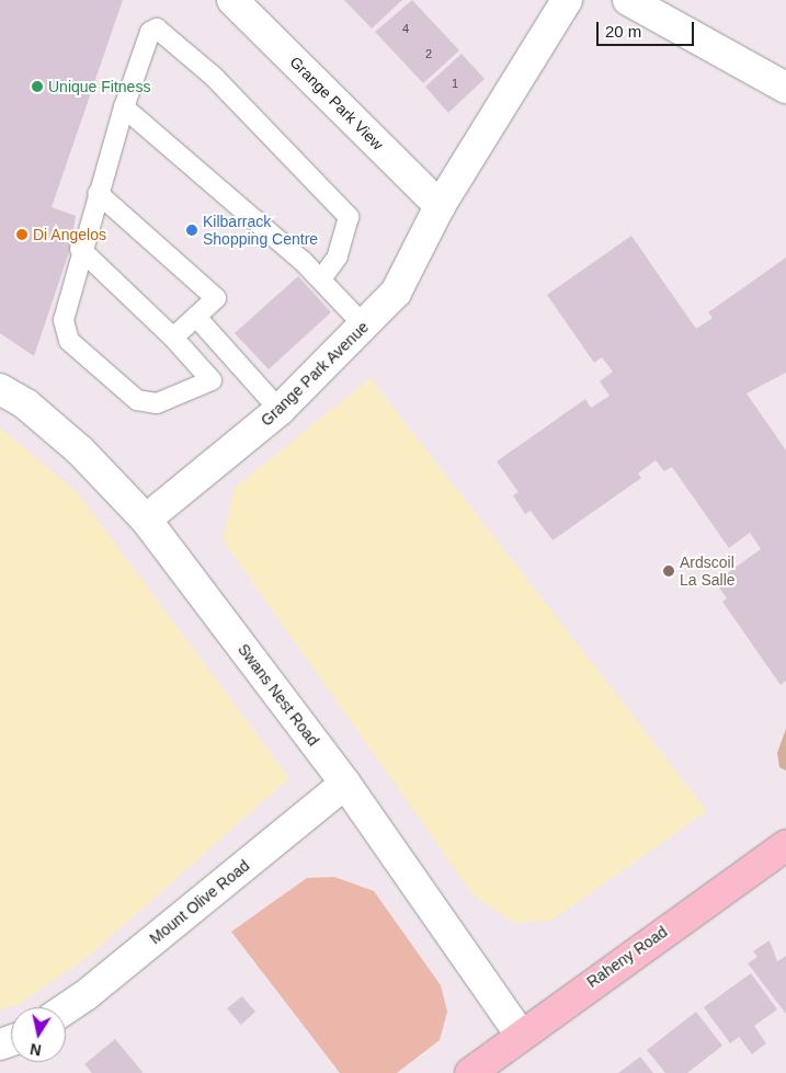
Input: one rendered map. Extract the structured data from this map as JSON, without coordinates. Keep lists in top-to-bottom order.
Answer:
{
  "streets": {
    "main road": ["Raheny Road"],
    "street": [
      "Grange Park View",
      "Grange Park Avenue",
      "Swans Nest Road",
      "Mount Olive Road"
    ]
  },
  "crossings": [
    ["Grange Park View", "Grange Park Avenue"],
    ["Grange Park Avenue", "Swans Nest Road"],
    ["Swans Nest Road", "Mount Olive Road"],
    ["Swans Nest Road", "Raheny Road"]
  ],
  "places": [
    "Unique Fitness",
    "Kilbarrack Shopping Centre",
    "Di Angelos",
    "Ardscoil La Salle"
  ],
  "house_numbers": ["4", "2", "1"],
  "scale_bar": "20 m",
  "north": "bottom"
}
